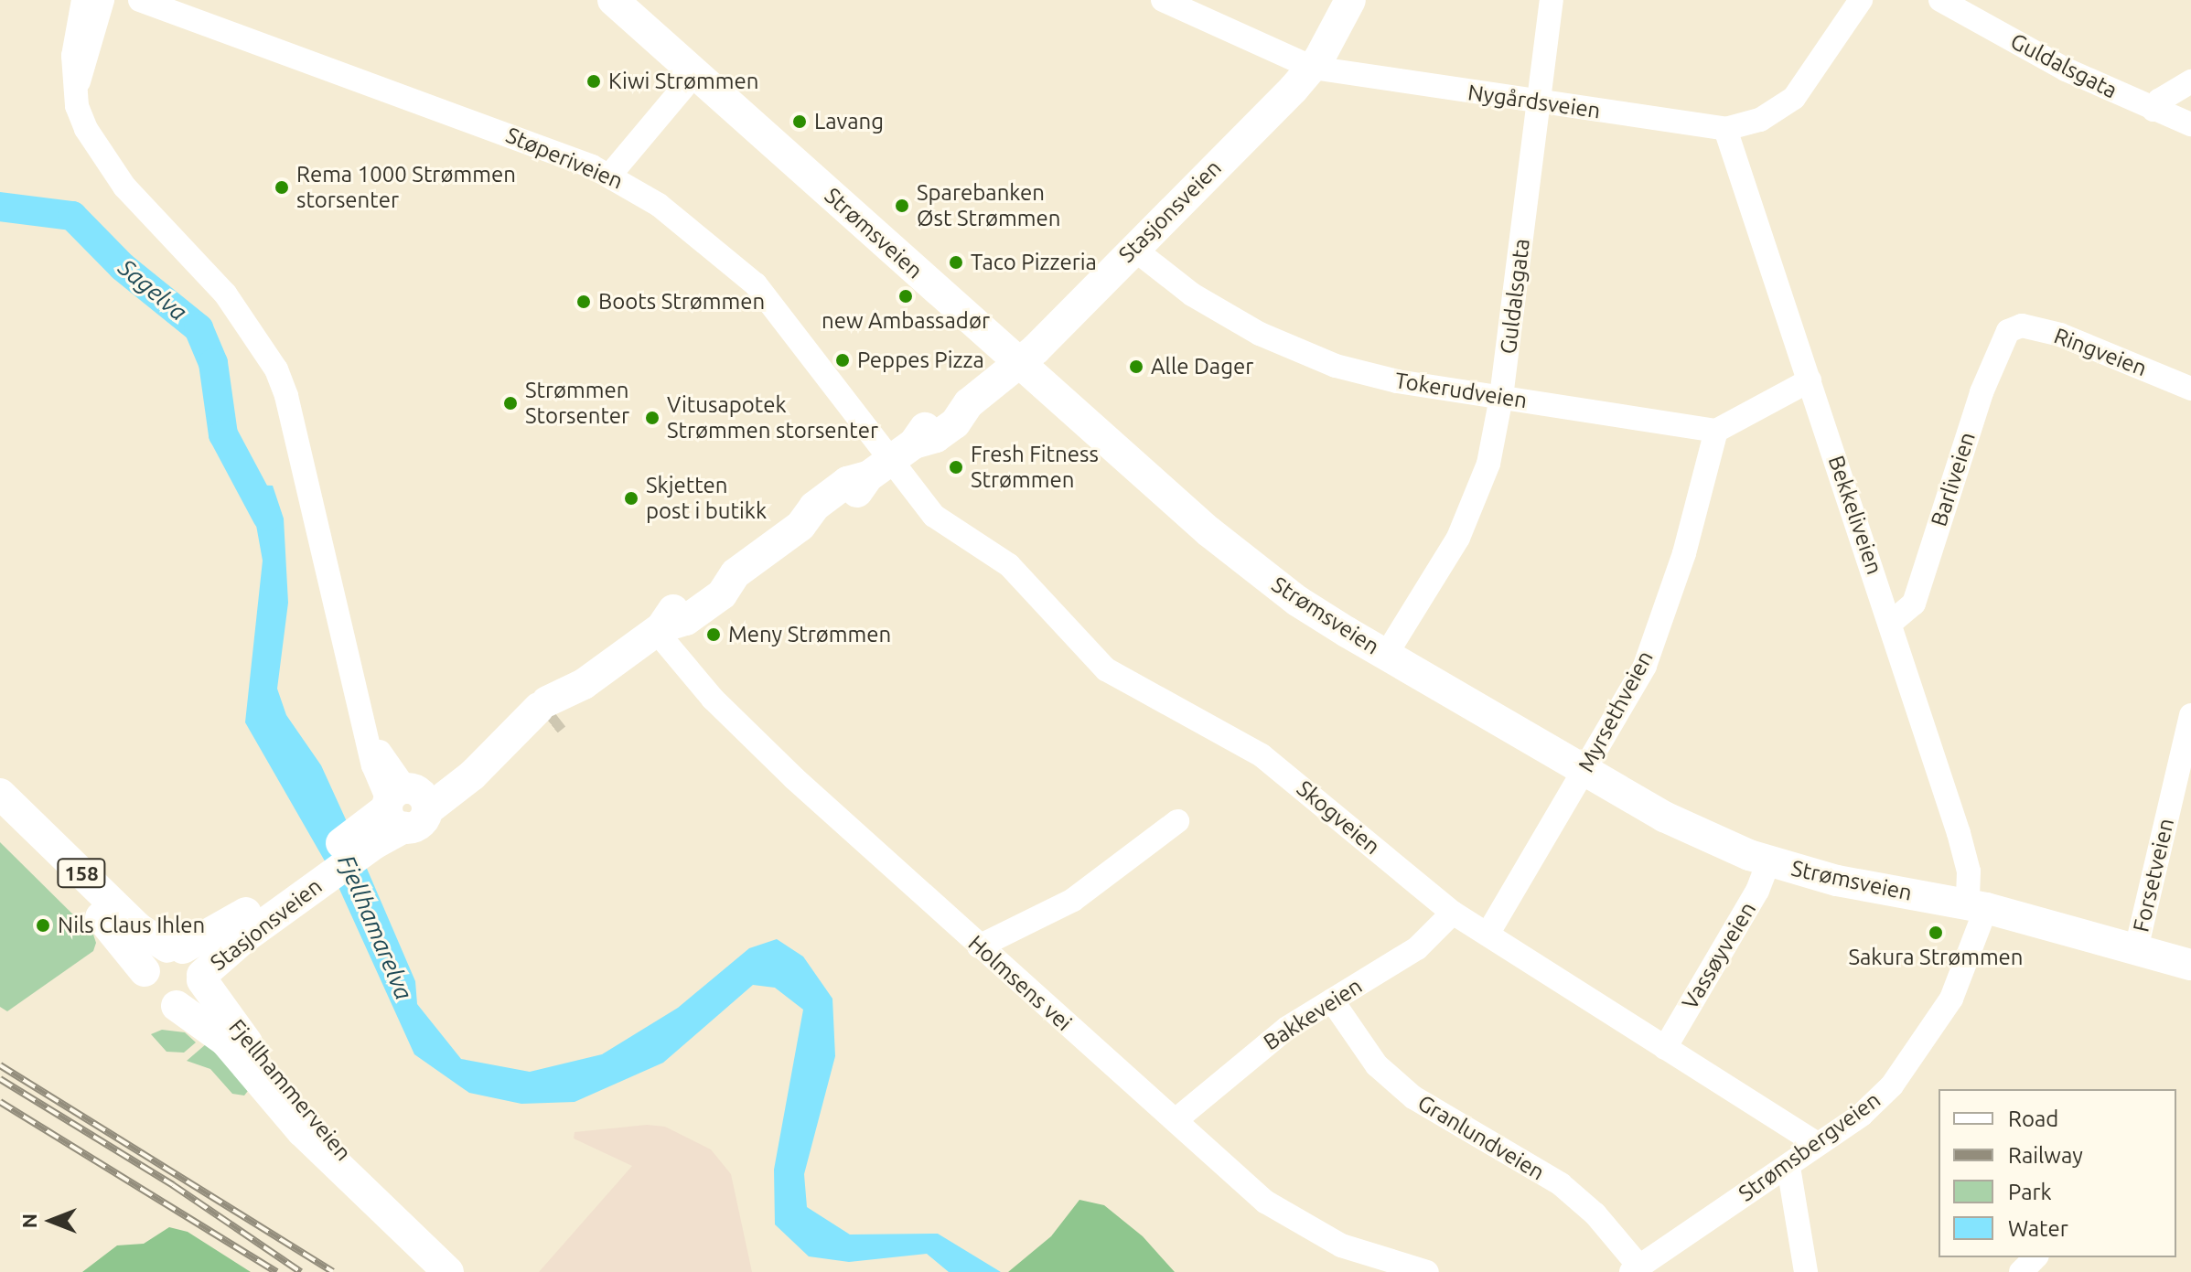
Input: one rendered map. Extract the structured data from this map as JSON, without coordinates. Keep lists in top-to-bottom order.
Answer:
{
  "streets": {
    "main road": [
      "Stasjonsveien",
      "Strømsveien",
      "158",
      "Fjellhammerveien"
    ],
    "street": [
      "Guldalsgata",
      "Nygårdsveien",
      "Støperiveien",
      "Ringveien",
      "Tokerudveien",
      "Barliveien",
      "Bekkeliveien",
      "Myrsethveien",
      "Skogveien",
      "Forsetveien",
      "Vassøyveien",
      "Holmsens vei",
      "Bakkeveien",
      "Granlundveien",
      "Strømsbergveien"
    ]
  },
  "crossings": [
    ["Guldalsgata", "Nygårdsveien"],
    ["Guldalsgata", "Strømsveien"],
    ["Guldalsgata", "Tokerudveien"],
    ["Nygårdsveien", "Stasjonsveien"],
    ["Nygårdsveien", "Bekkeliveien"],
    ["Støperiveien", "Stasjonsveien"],
    ["Støperiveien", "Skogveien"],
    ["Stasjonsveien", "Strømsveien"],
    ["Stasjonsveien", "Tokerudveien"],
    ["Stasjonsveien", "Skogveien"],
    ["Stasjonsveien", "158"],
    ["Stasjonsveien", "Holmsens vei"],
    ["Stasjonsveien", "Fjellhammerveien"],
    ["Strømsveien", "Bekkeliveien"],
    ["Strømsveien", "Myrsethveien"],
    ["Strømsveien", "Forsetveien"],
    ["Strømsveien", "Vassøyveien"],
    ["Strømsveien", "Strømsbergveien"],
    ["Ringveien", "Barliveien"],
    ["Tokerudveien", "Myrsethveien"],
    ["Barliveien", "Bekkeliveien"],
    ["Bekkeliveien", "Strømsbergveien"],
    ["Myrsethveien", "Skogveien"],
    ["Skogveien", "Vassøyveien"],
    ["Skogveien", "Bakkeveien"],
    ["Skogveien", "Strømsbergveien"],
    ["158", "Fjellhammerveien"],
    ["Holmsens vei", "Bakkeveien"],
    ["Bakkeveien", "Granlundveien"],
    ["Granlundveien", "Strømsbergveien"]
  ],
  "water": ["Sagelva", "Fjellhamarelva"],
  "places": [
    "Kiwi Strømmen",
    "Lavang",
    "Rema 1000 Strømmen storsenter",
    "Sparebanken Øst Strømmen",
    "Taco Pizzeria",
    "new Ambassadør",
    "Boots Strømmen",
    "Peppes Pizza",
    "Alle Dager",
    "Strømmen Storsenter",
    "Vitusapotek Strømmen storsenter",
    "Fresh Fitness Strømmen",
    "Skjetten post i butikk",
    "Meny Strømmen",
    "Nils Claus Ihlen",
    "Sakura Strømmen"
  ],
  "legend": [
    "Road",
    "Railway",
    "Park",
    "Water"
  ],
  "north": "left"
}
